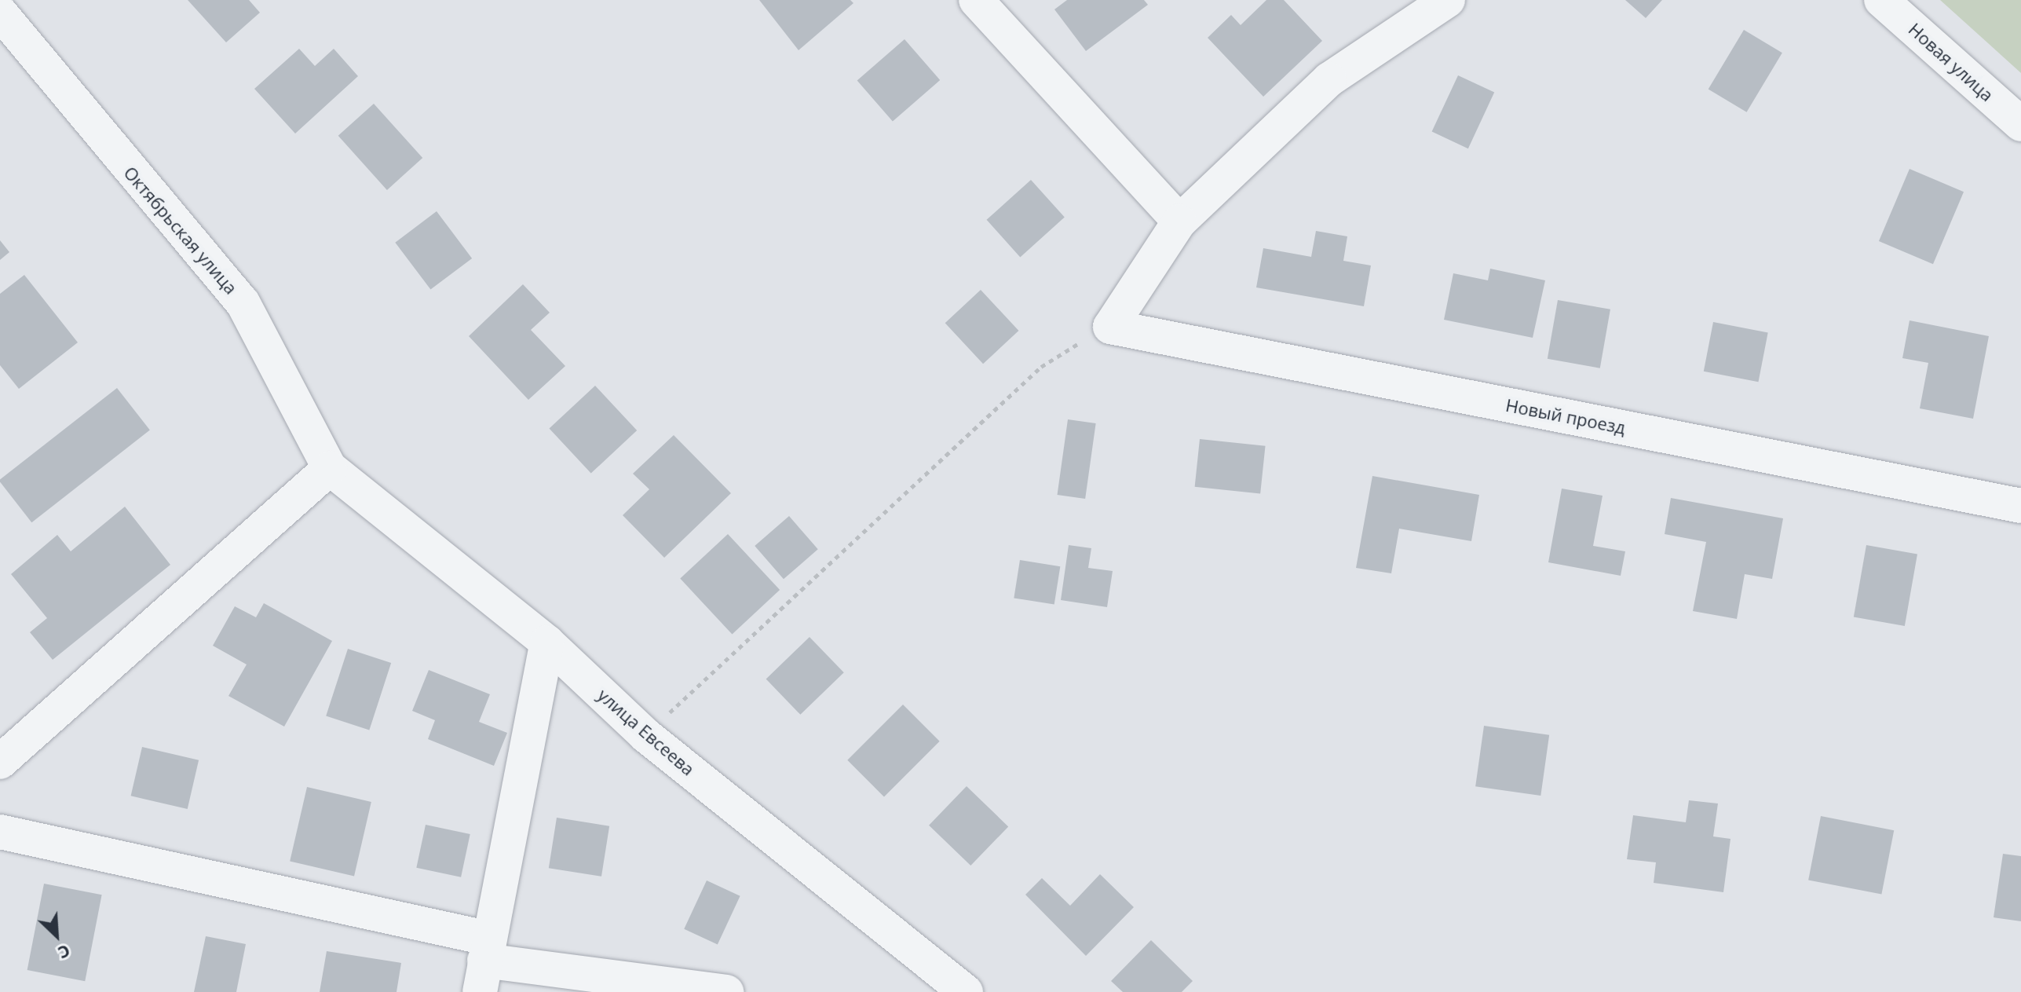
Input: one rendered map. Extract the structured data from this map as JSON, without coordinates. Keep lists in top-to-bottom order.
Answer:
{
  "streets": {
    "street": [
      "Новая улица",
      "Октябрьская улица",
      "Новый проезд",
      "улица Евсеева"
    ]
  },
  "crossings": [
    ["Октябрьская улица", "улица Евсеева"]
  ],
  "north": "bottom right"
}
